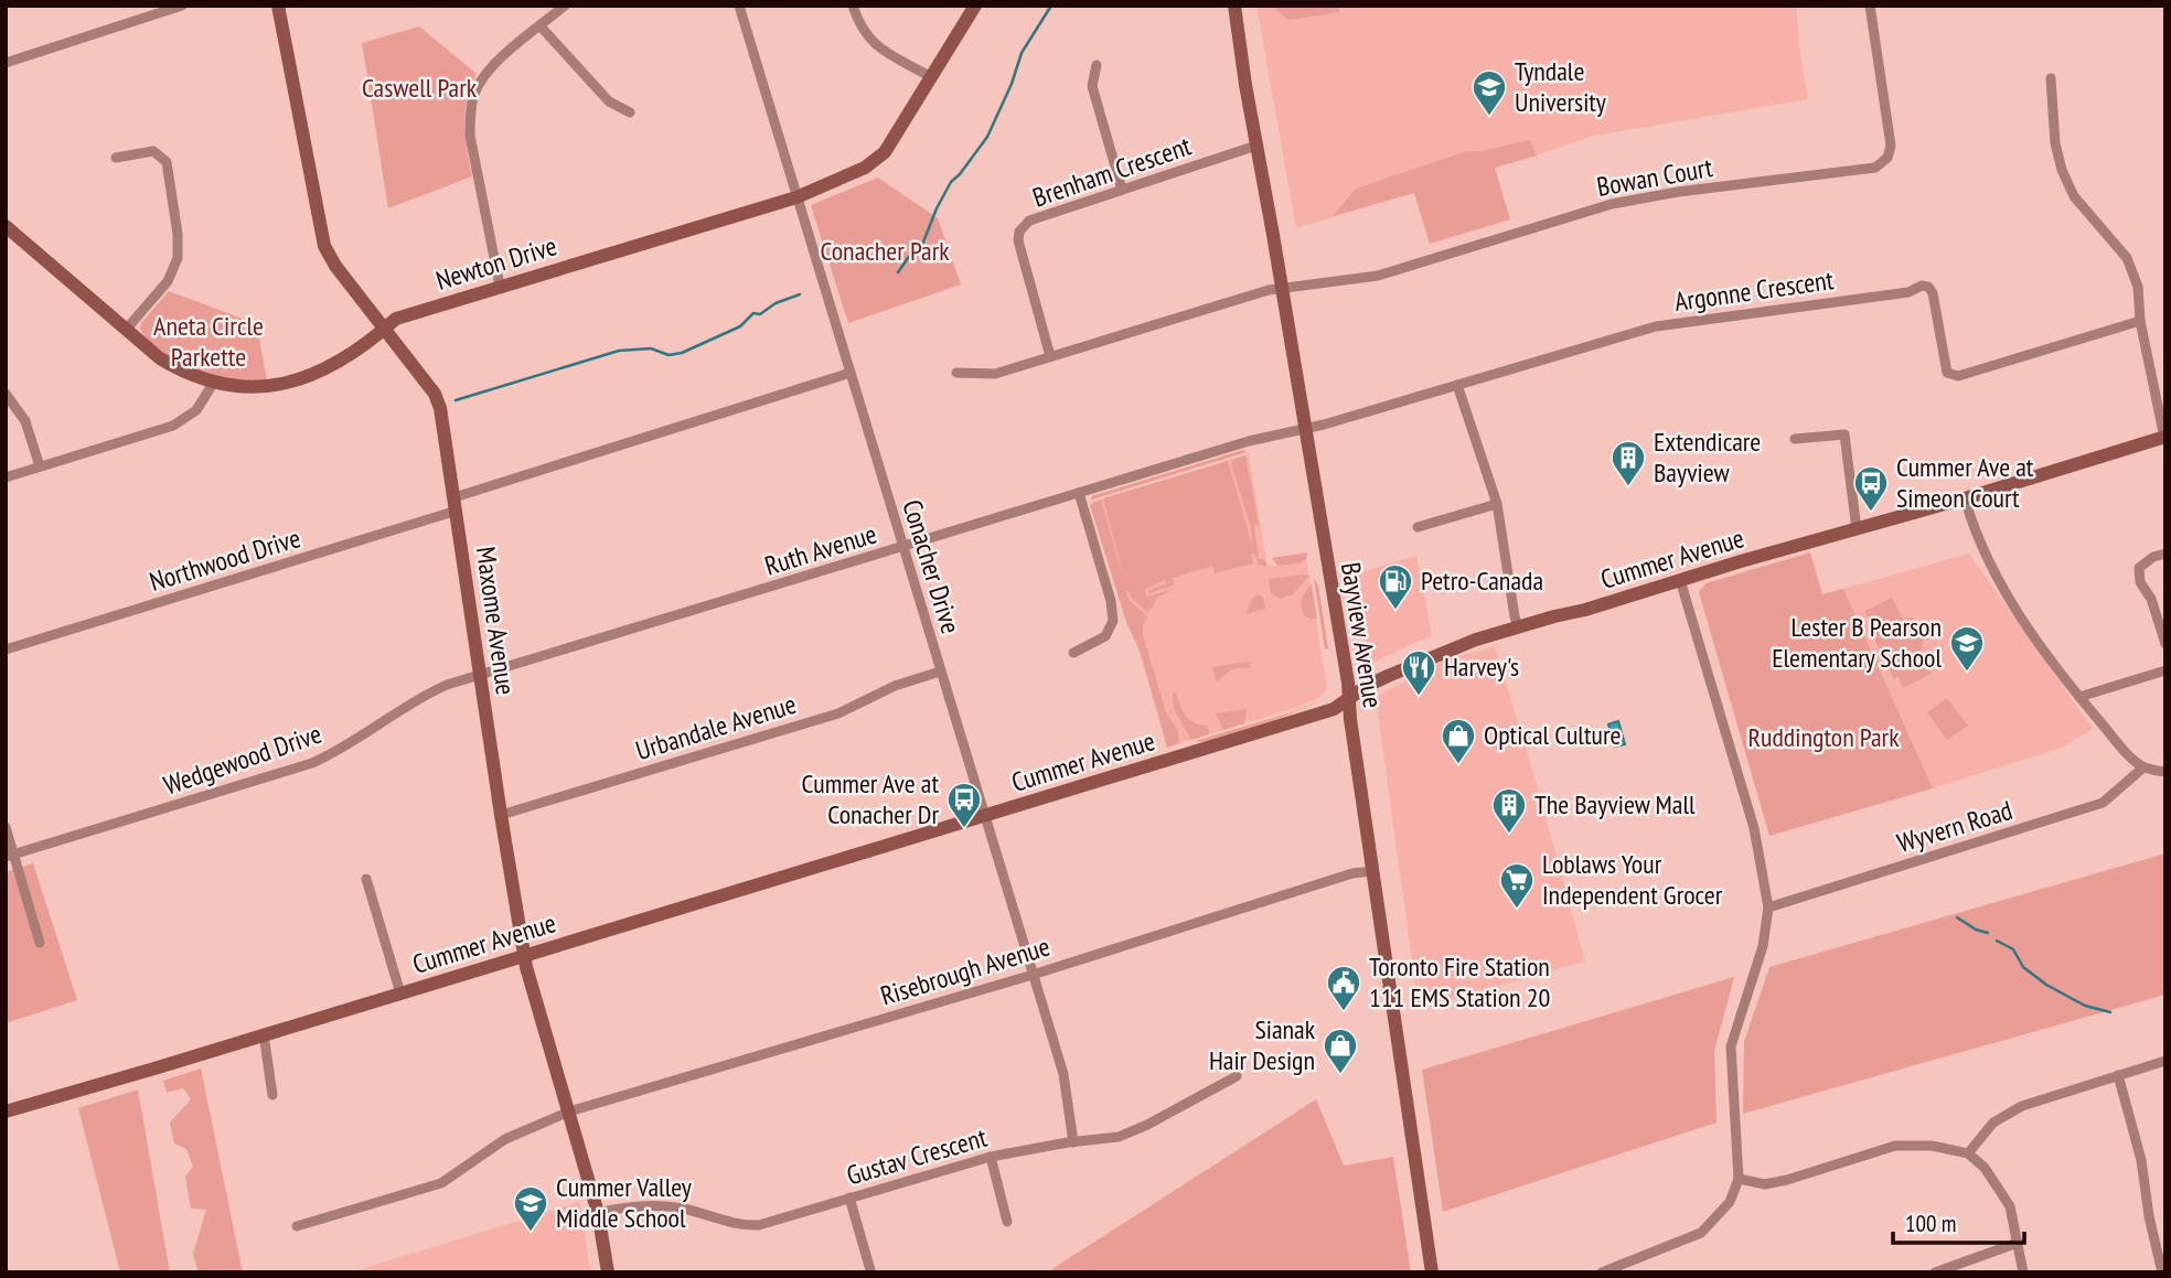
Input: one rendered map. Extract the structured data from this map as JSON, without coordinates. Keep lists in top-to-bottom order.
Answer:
{
  "streets": {
    "street": [
      "Brenham Crescent",
      "Bowan Court",
      "Newton Drive",
      "Argonne Crescent",
      "Ruth Avenue",
      "Cummer Avenue",
      "Northwood Drive",
      "Conacher Drive",
      "Maxome Avenue",
      "Bayview Avenue",
      "Urbandale Avenue",
      "Wedgewood Drive",
      "Wyvern Road",
      "Risebrough Avenue",
      "Gustav Crescent"
    ]
  },
  "crossings": [
    ["Brenham Crescent", "Bowan Court"],
    ["Brenham Crescent", "Bayview Avenue"],
    ["Bowan Court", "Bayview Avenue"],
    ["Newton Drive", "Conacher Drive"],
    ["Newton Drive", "Maxome Avenue"],
    ["Argonne Crescent", "Ruth Avenue"],
    ["Argonne Crescent", "Bayview Avenue"],
    ["Ruth Avenue", "Conacher Drive"],
    ["Ruth Avenue", "Maxome Avenue"],
    ["Ruth Avenue", "Bayview Avenue"],
    ["Ruth Avenue", "Wedgewood Drive"],
    ["Cummer Avenue", "Conacher Drive"],
    ["Cummer Avenue", "Maxome Avenue"],
    ["Cummer Avenue", "Bayview Avenue"],
    ["Northwood Drive", "Conacher Drive"],
    ["Northwood Drive", "Maxome Avenue"],
    ["Conacher Drive", "Urbandale Avenue"],
    ["Conacher Drive", "Risebrough Avenue"],
    ["Conacher Drive", "Gustav Crescent"],
    ["Maxome Avenue", "Urbandale Avenue"],
    ["Maxome Avenue", "Wedgewood Drive"],
    ["Maxome Avenue", "Risebrough Avenue"],
    ["Maxome Avenue", "Gustav Crescent"],
    ["Bayview Avenue", "Risebrough Avenue"]
  ],
  "parks": [
    "Caswell Park",
    "Conacher Park",
    "Aneta Circle Parkette",
    "Ruddington Park"
  ],
  "places": {
    "school or university": ["Tyndale University", "Lester B Pearson Elementary School", "Cummer Valley Middle School"],
    "building": ["Extendicare Bayview", "The Bayview Mall"],
    "bus stop": ["Cummer Ave at Simeon Court", "Cummer Ave at Conacher Dr"],
    "fuel station": ["Petro-Canada"],
    "restaurant": ["Harvey's"],
    "shop": ["Optical Culture", "Sianak Hair Design"],
    "supermarket": ["Loblaws Your Independent Grocer"],
    "public building": ["Toronto Fire Station 111 EMS Station 20"]
  },
  "scale_bar": "100 m"
}
